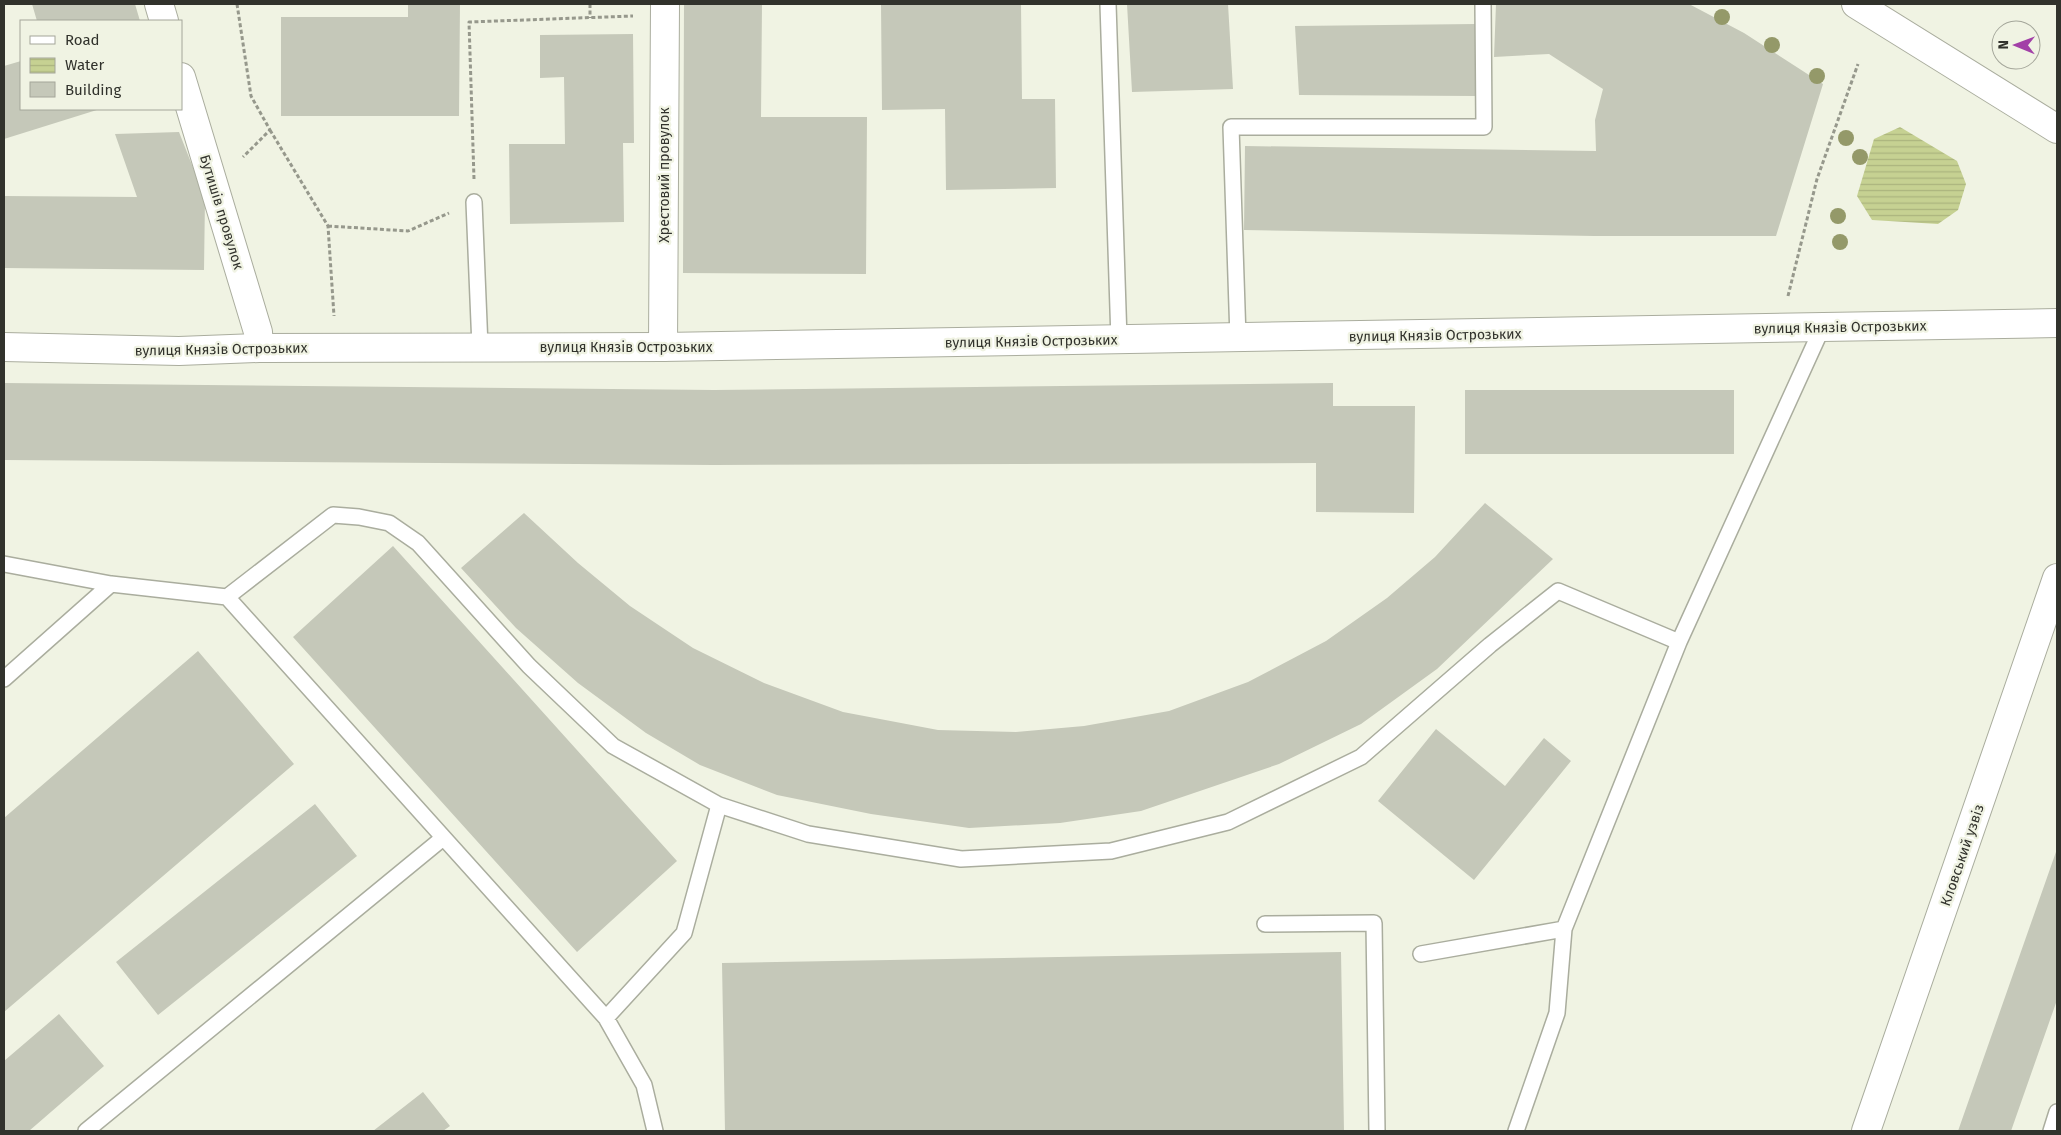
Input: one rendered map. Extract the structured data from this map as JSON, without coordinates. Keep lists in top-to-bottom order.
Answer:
{
  "streets": {
    "main road": [
      "Хрестовий провулок",
      "Бутишів провулок",
      "вулиця Князів Острозьких",
      "Кловський узвіз"
    ]
  },
  "crossings": [
    ["Хрестовий провулок", "вулиця Князів Острозьких"],
    ["Бутишів провулок", "вулиця Князів Острозьких"]
  ],
  "legend": ["Road", "Water", "Building"],
  "north": "left"
}
